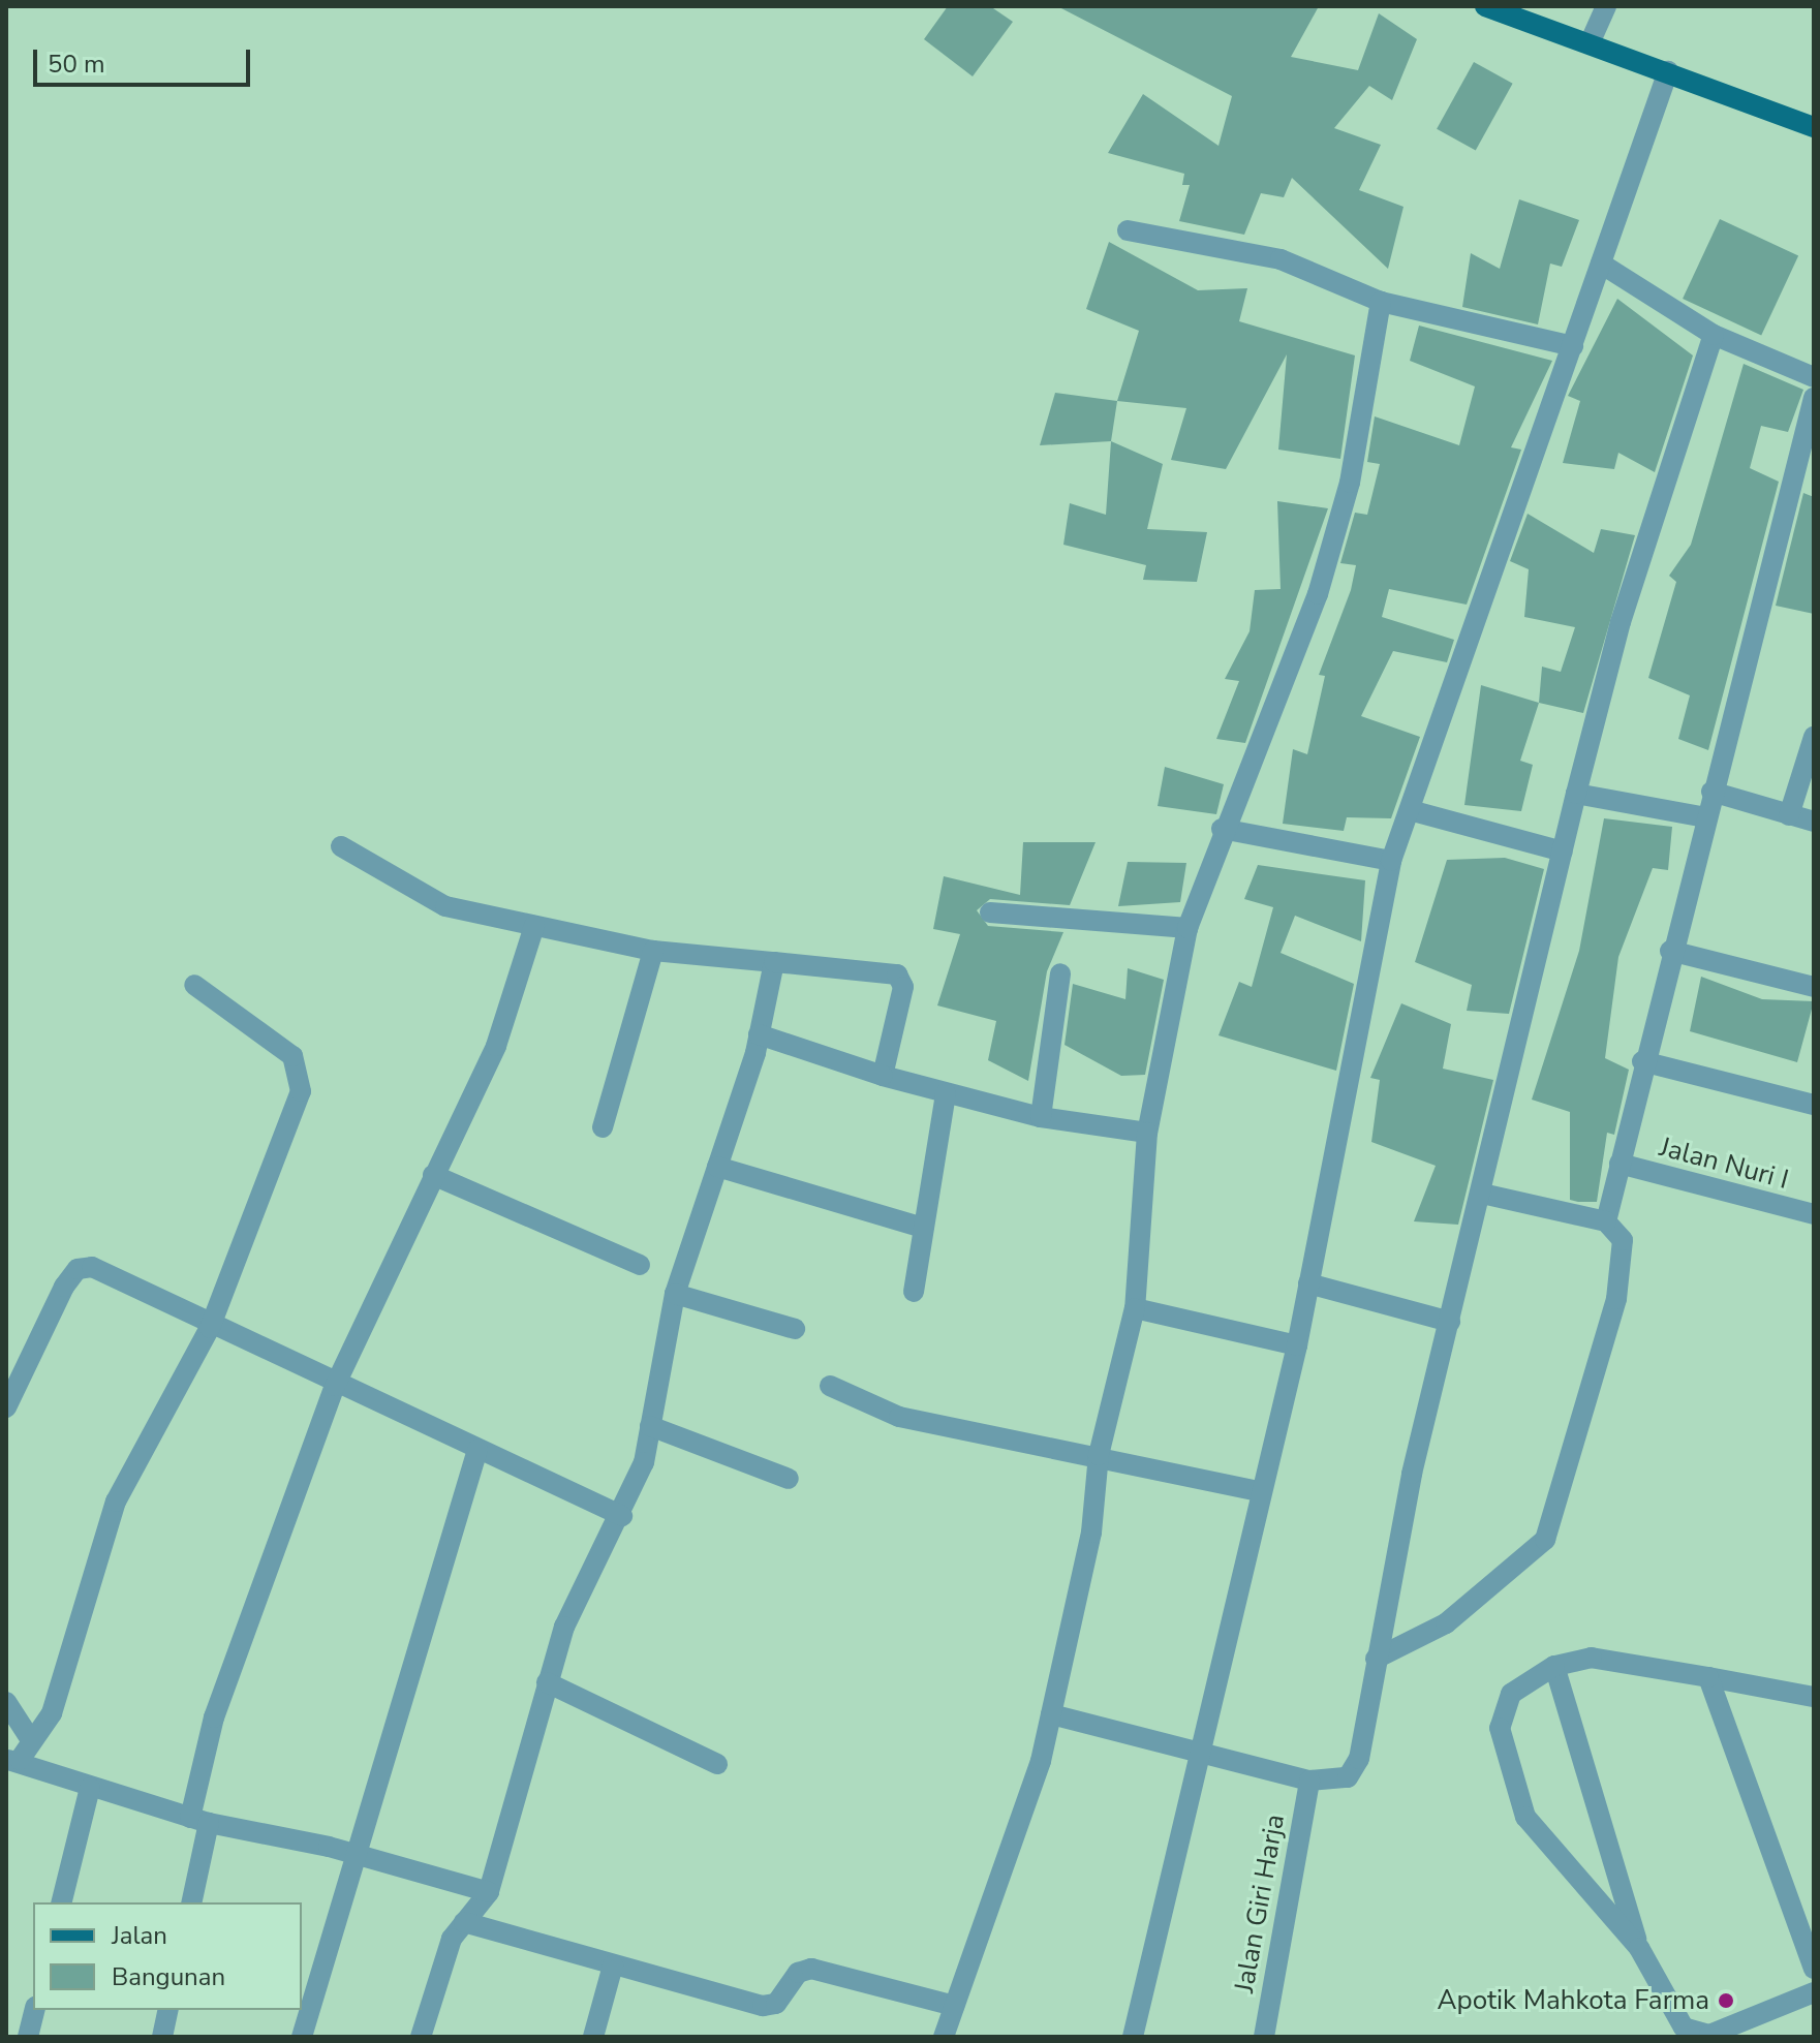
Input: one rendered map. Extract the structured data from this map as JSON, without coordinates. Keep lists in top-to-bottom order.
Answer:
{
  "streets": {
    "street": ["Jalan Nuri I", "Jalan Giri Harja"]
  },
  "places": ["Apotik Mahkota Farma"],
  "legend": ["Jalan", "Bangunan"],
  "scale_bar": "50 m"
}
